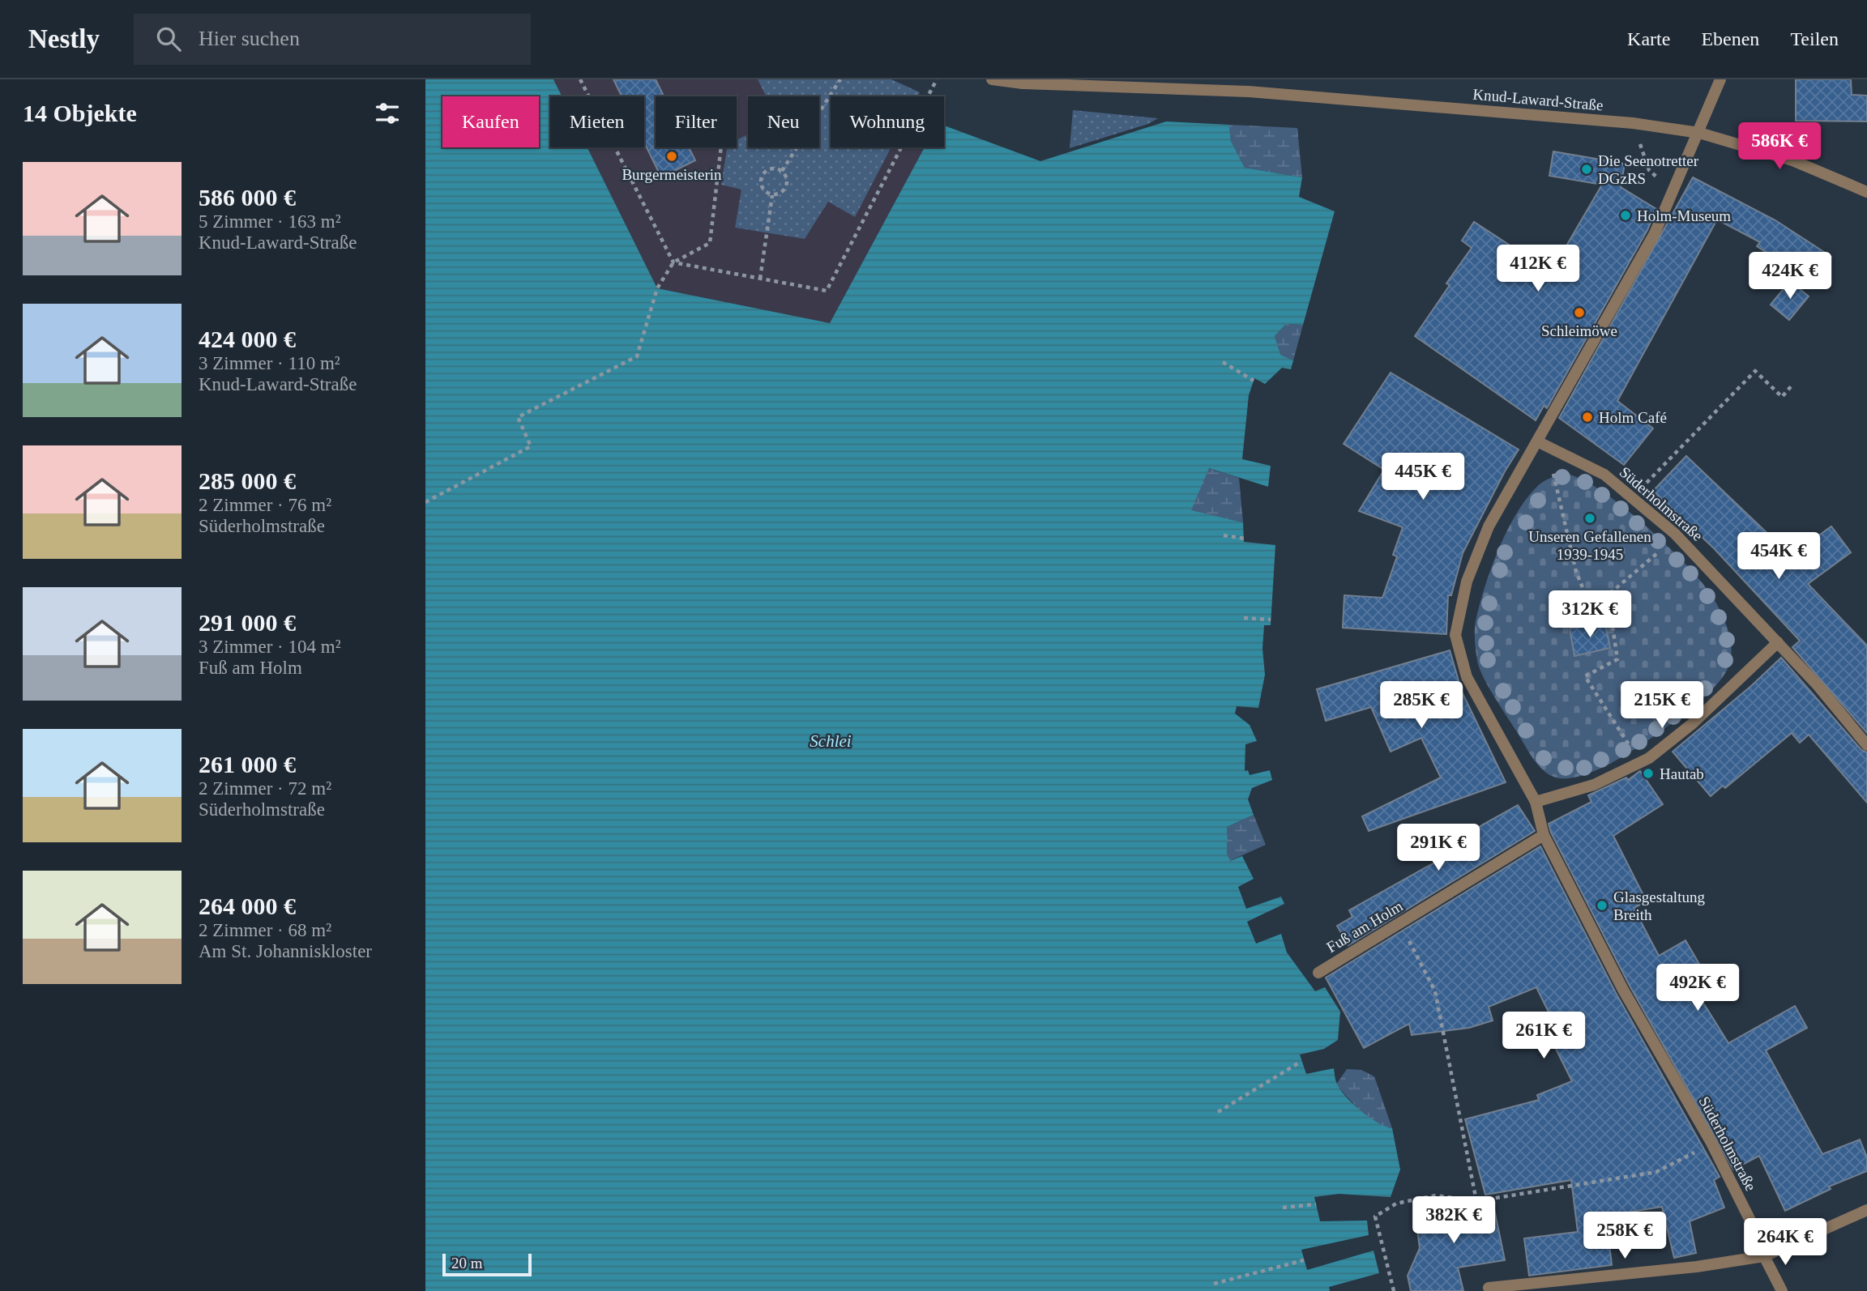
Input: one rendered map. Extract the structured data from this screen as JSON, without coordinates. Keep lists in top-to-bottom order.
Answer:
{
  "streets": {
    "street": ["Knud-Laward-Straße", "Süderholmstraße", "Fuß am Holm"]
  },
  "crossings": [
    ["Knud-Laward-Straße", "Süderholmstraße"],
    ["Süderholmstraße", "Fuß am Holm"]
  ],
  "water": ["Schlei"],
  "places": [
    "Burgermeisterin",
    "Die Seenotretter DGzRS",
    "Holm-Museum",
    "Schleimöwe",
    "Holm Café",
    "Unseren Gefallenen 1939-1945",
    "Hautab",
    "Glasgestaltung Breith"
  ],
  "scale_bar": "20 m",
  "page": {
    "header": "Nestly",
    "search": "Hier suchen",
    "nav": ["Karte", "Ebenen", "Teilen"],
    "heading": "14 Objekte",
    "chip": [
      "Kaufen",
      "Mieten",
      "Filter",
      "Neu",
      "Wohnung"
    ],
    "price": [
      "586K €",
      "412K €",
      "424K €",
      "445K €",
      "454K €",
      "312K €",
      "285K €",
      "215K €",
      "291K €",
      "492K €",
      "261K €",
      "382K €",
      "258K €",
      "264K €"
    ],
    "list": [
      {
        "name": "586 000 €",
        "note": "5 Zimmer · 163 m² · Knud-Laward-Straße"
      },
      {
        "name": "424 000 €",
        "note": "3 Zimmer · 110 m² · Knud-Laward-Straße"
      },
      {
        "name": "285 000 €",
        "note": "2 Zimmer · 76 m² · Süderholmstraße"
      },
      {
        "name": "291 000 €",
        "note": "3 Zimmer · 104 m² · Fuß am Holm"
      },
      {
        "name": "261 000 €",
        "note": "2 Zimmer · 72 m² · Süderholmstraße"
      },
      {
        "name": "264 000 €",
        "note": "2 Zimmer · 68 m² · Am St. Johanniskloster"
      }
    ],
    "scale": "20 m"
  }
}
